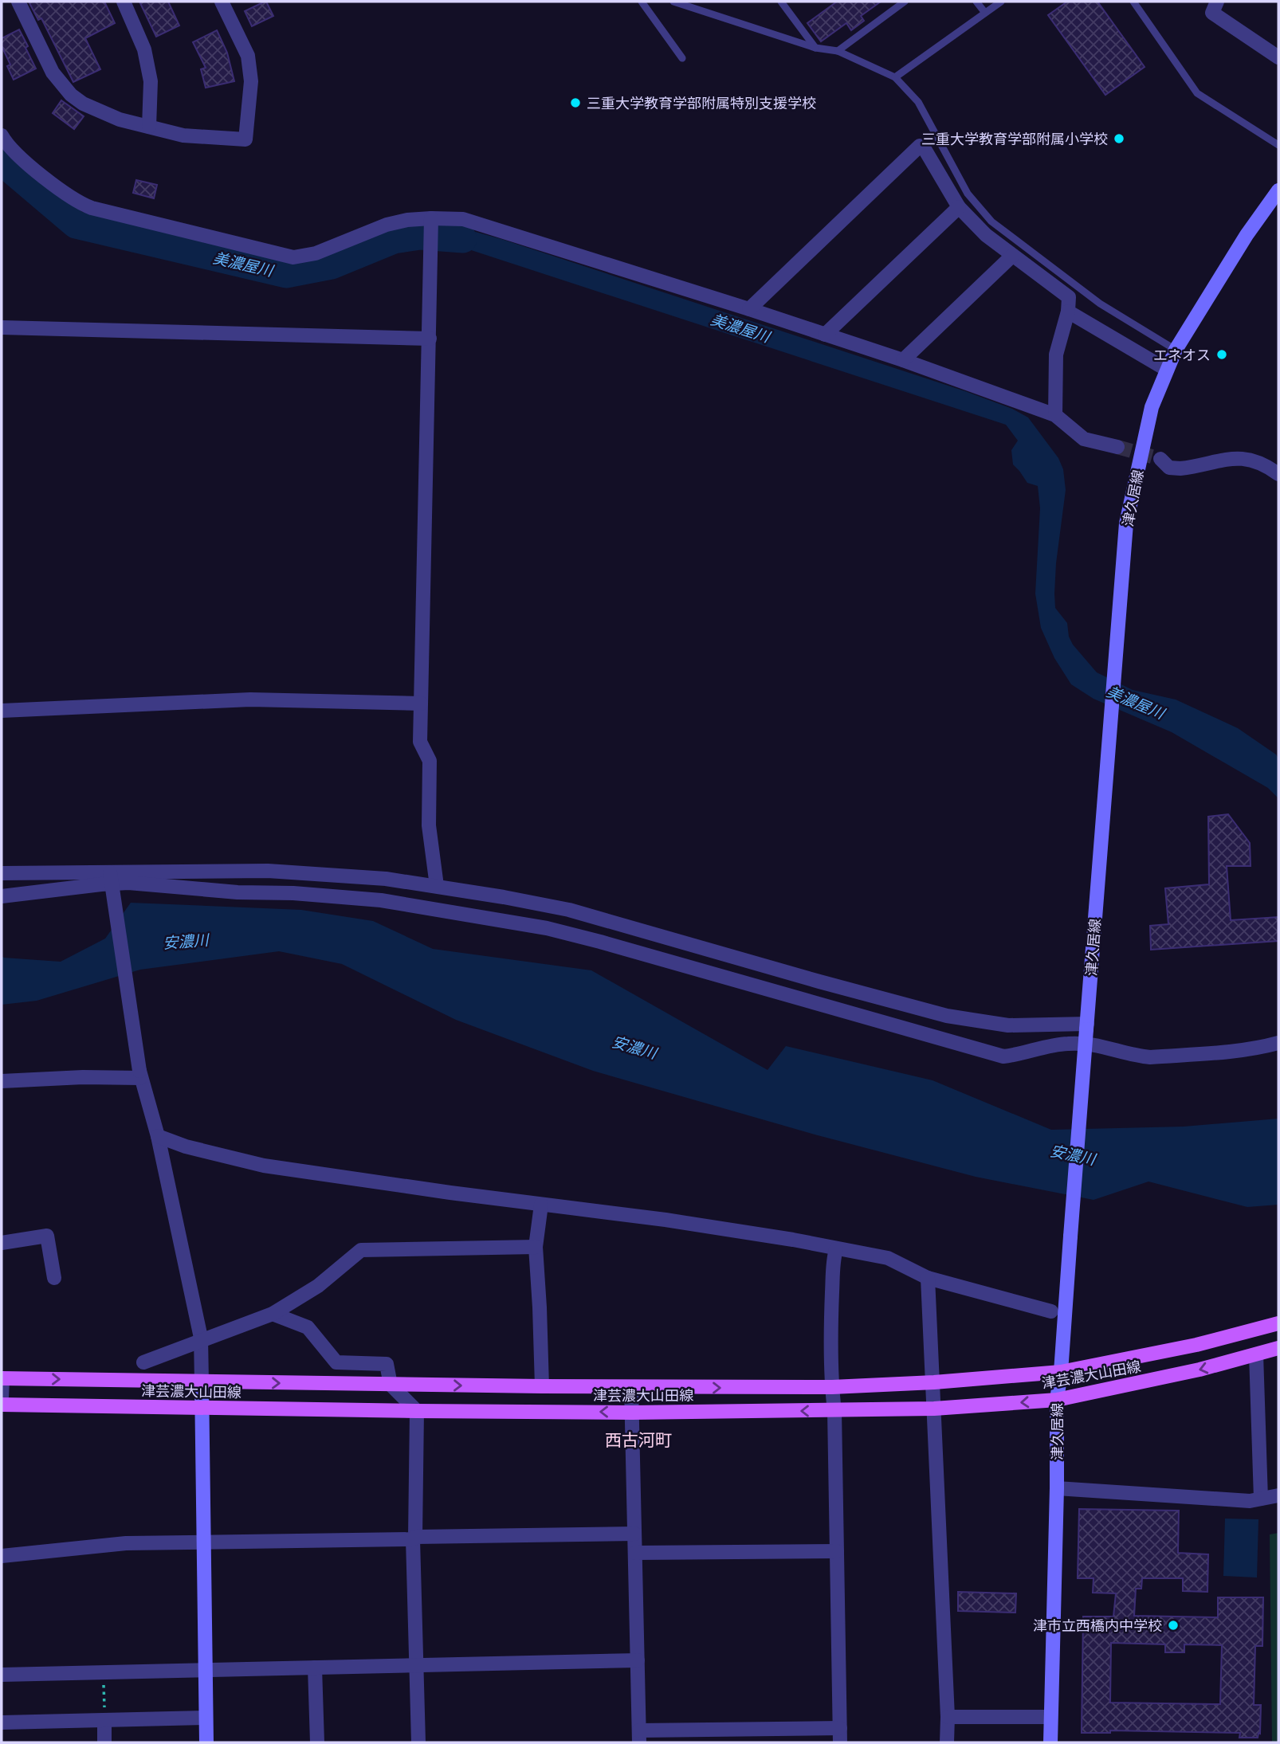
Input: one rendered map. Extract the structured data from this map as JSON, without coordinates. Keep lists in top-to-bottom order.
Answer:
{
  "streets": {
    "main road": ["津久居線", "津芸濃大山田線"]
  },
  "crossings": [
    ["津久居線", "津芸濃大山田線"]
  ],
  "districts": ["西古河町"],
  "water": ["美濃屋川", "安濃川"],
  "places": [
    "三重大学教育学部附属特別支援学校",
    "三重大学教育学部附属小学校",
    "エネオス",
    "津市立西橋内中学校"
  ]
}
